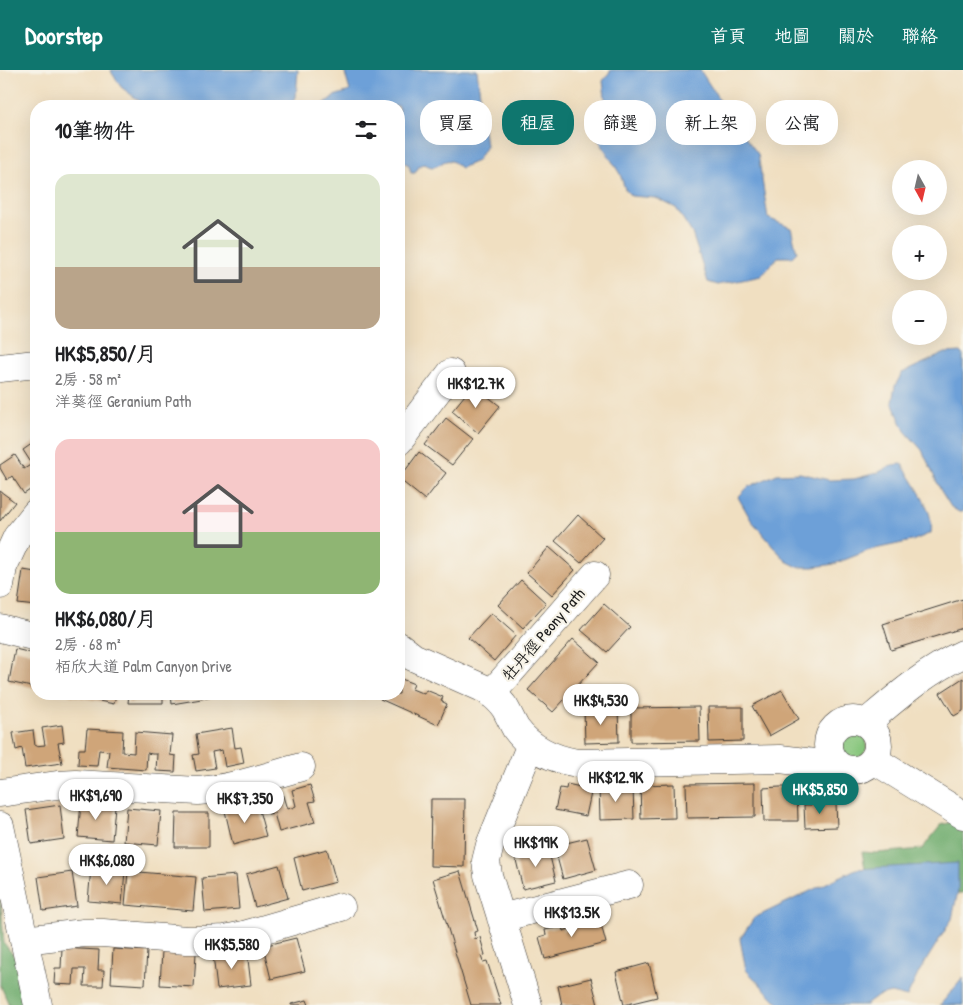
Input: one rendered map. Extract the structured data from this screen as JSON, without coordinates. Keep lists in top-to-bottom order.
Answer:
{
  "streets": {
    "street": ["牡丹徑 Peony Path"]
  },
  "north": "bottom",
  "page": {
    "header": "Doorstep",
    "nav": [
      "首頁",
      "地圖",
      "關於",
      "聯絡"
    ],
    "chip": [
      "買屋",
      "租屋",
      "篩選",
      "新上架",
      "公寓"
    ],
    "heading": "10筆物件",
    "map_buttons": ["+", "−"],
    "list": [
      {
        "name": "HK$5,850/月",
        "note": "2房 · 58 m² · 洋葵徑 Geranium Path"
      },
      {
        "name": "HK$6,080/月",
        "note": "2房 · 68 m² · 栢欣大道 Palm Canyon Drive"
      }
    ],
    "price": [
      "HK$12.7K",
      "HK$4,530",
      "HK$12.9K",
      "HK$5,850",
      "HK$9,690",
      "HK$7,350",
      "HK$19K",
      "HK$6,080",
      "HK$13.5K",
      "HK$5,580"
    ]
  }
}
